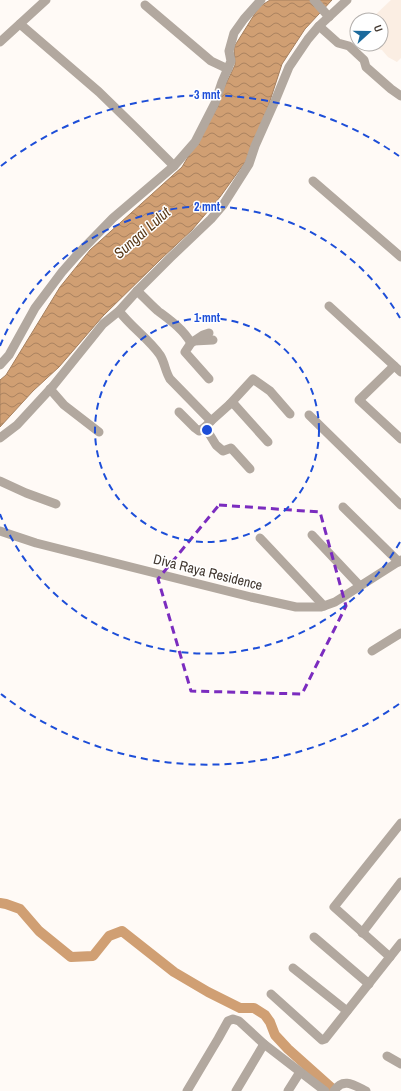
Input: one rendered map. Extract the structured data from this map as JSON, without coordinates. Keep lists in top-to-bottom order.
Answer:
{
  "streets": {
    "street": ["Diva Raya Residence"]
  },
  "water": ["Sungai Lulut"],
  "north": "right",
  "rings": ["3 mnt", "2 mnt", "1 mnt"]
}
